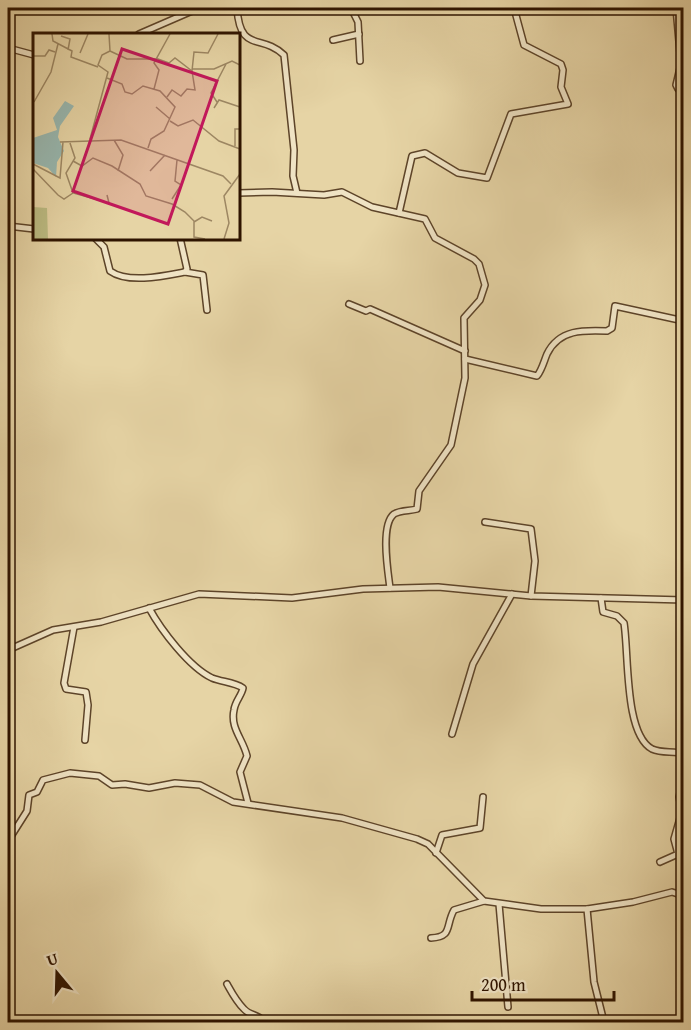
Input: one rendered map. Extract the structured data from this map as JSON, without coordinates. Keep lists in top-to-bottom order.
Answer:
{
  "scale_bar": "200 m",
  "north": "top"
}
